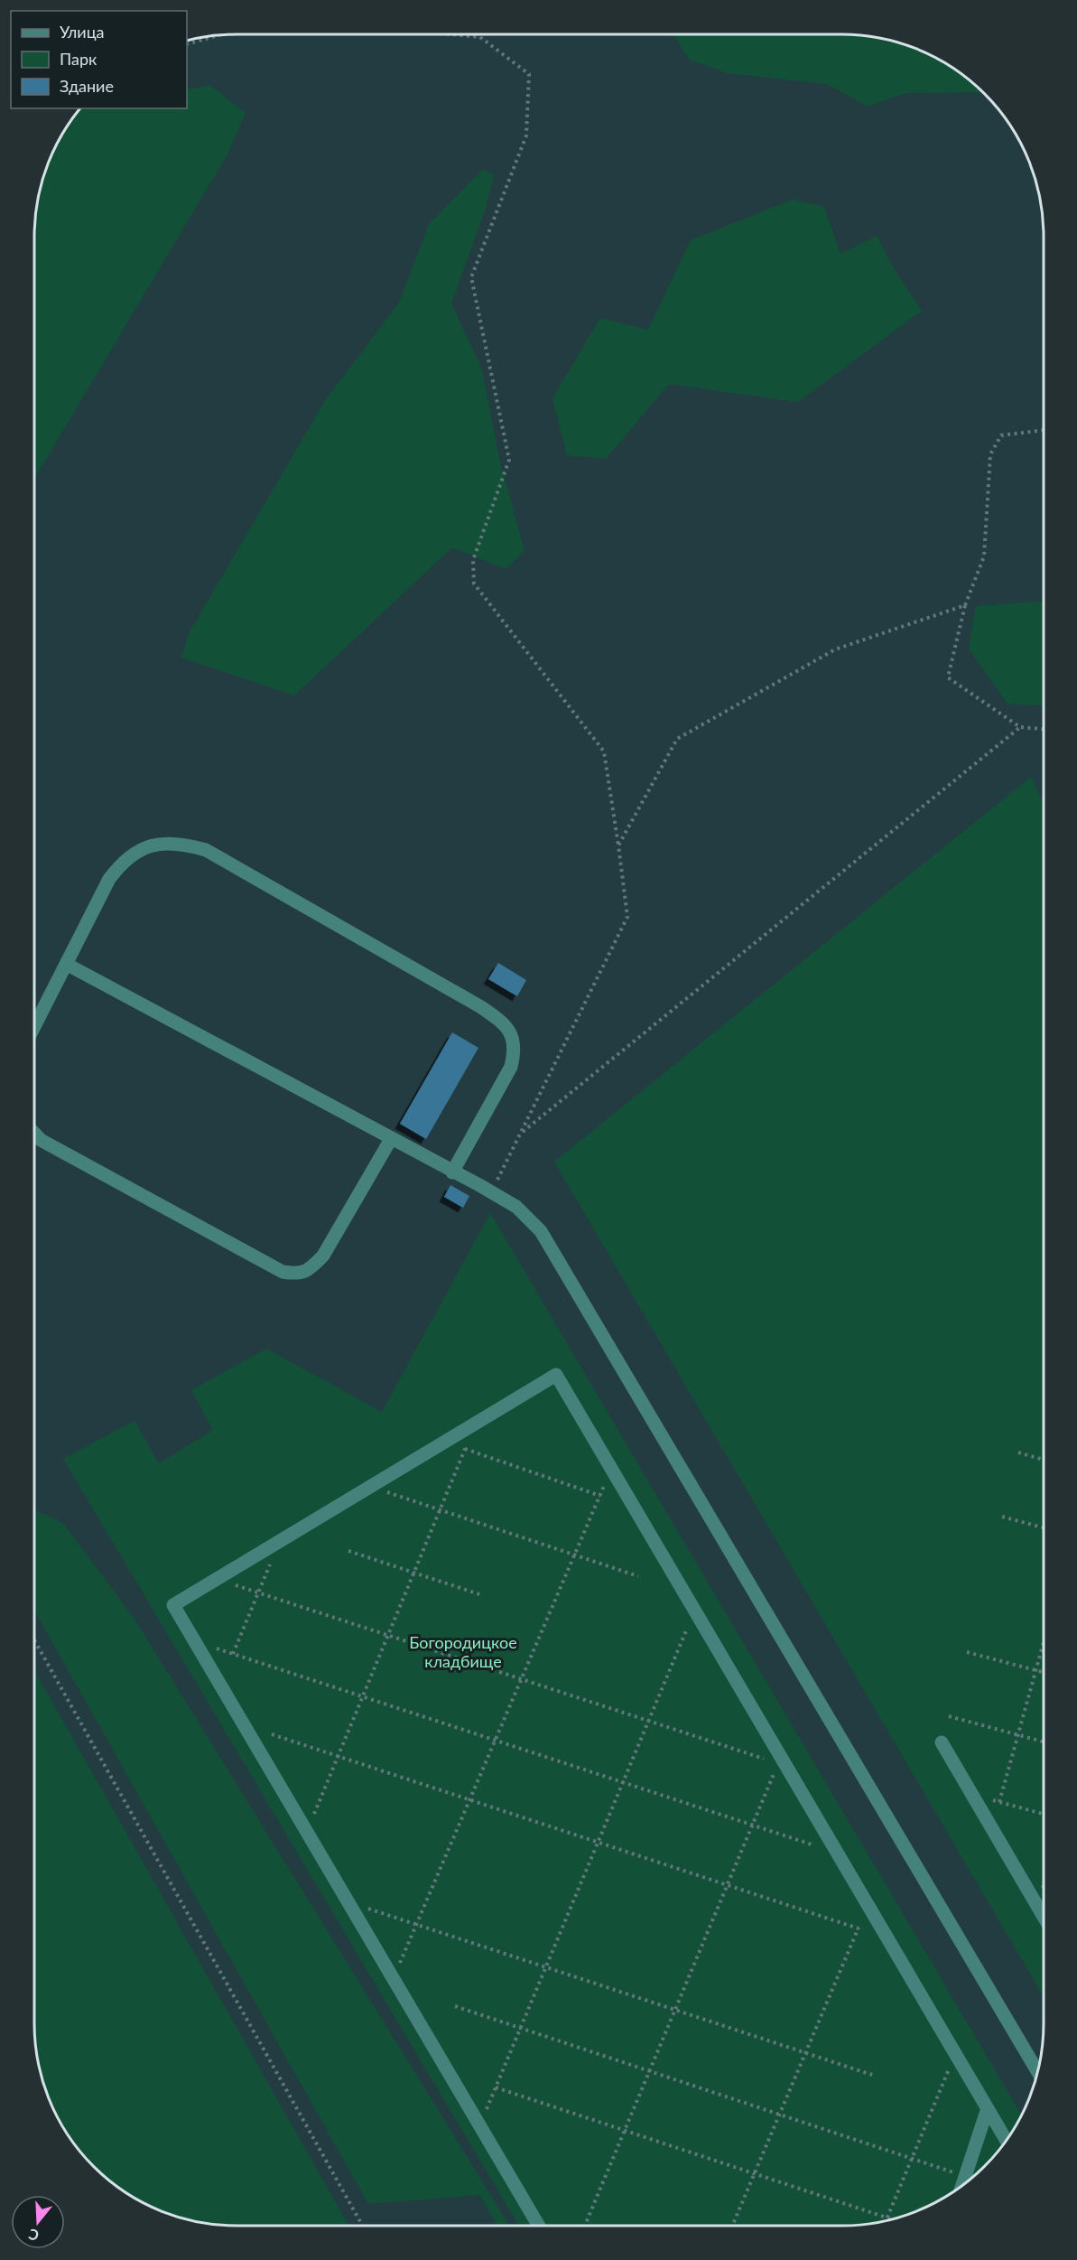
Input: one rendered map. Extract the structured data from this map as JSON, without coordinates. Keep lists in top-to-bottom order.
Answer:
{
  "parks": ["Богородицкое кладбище"],
  "legend": ["Улица", "Парк", "Здание"],
  "north": "bottom"
}
